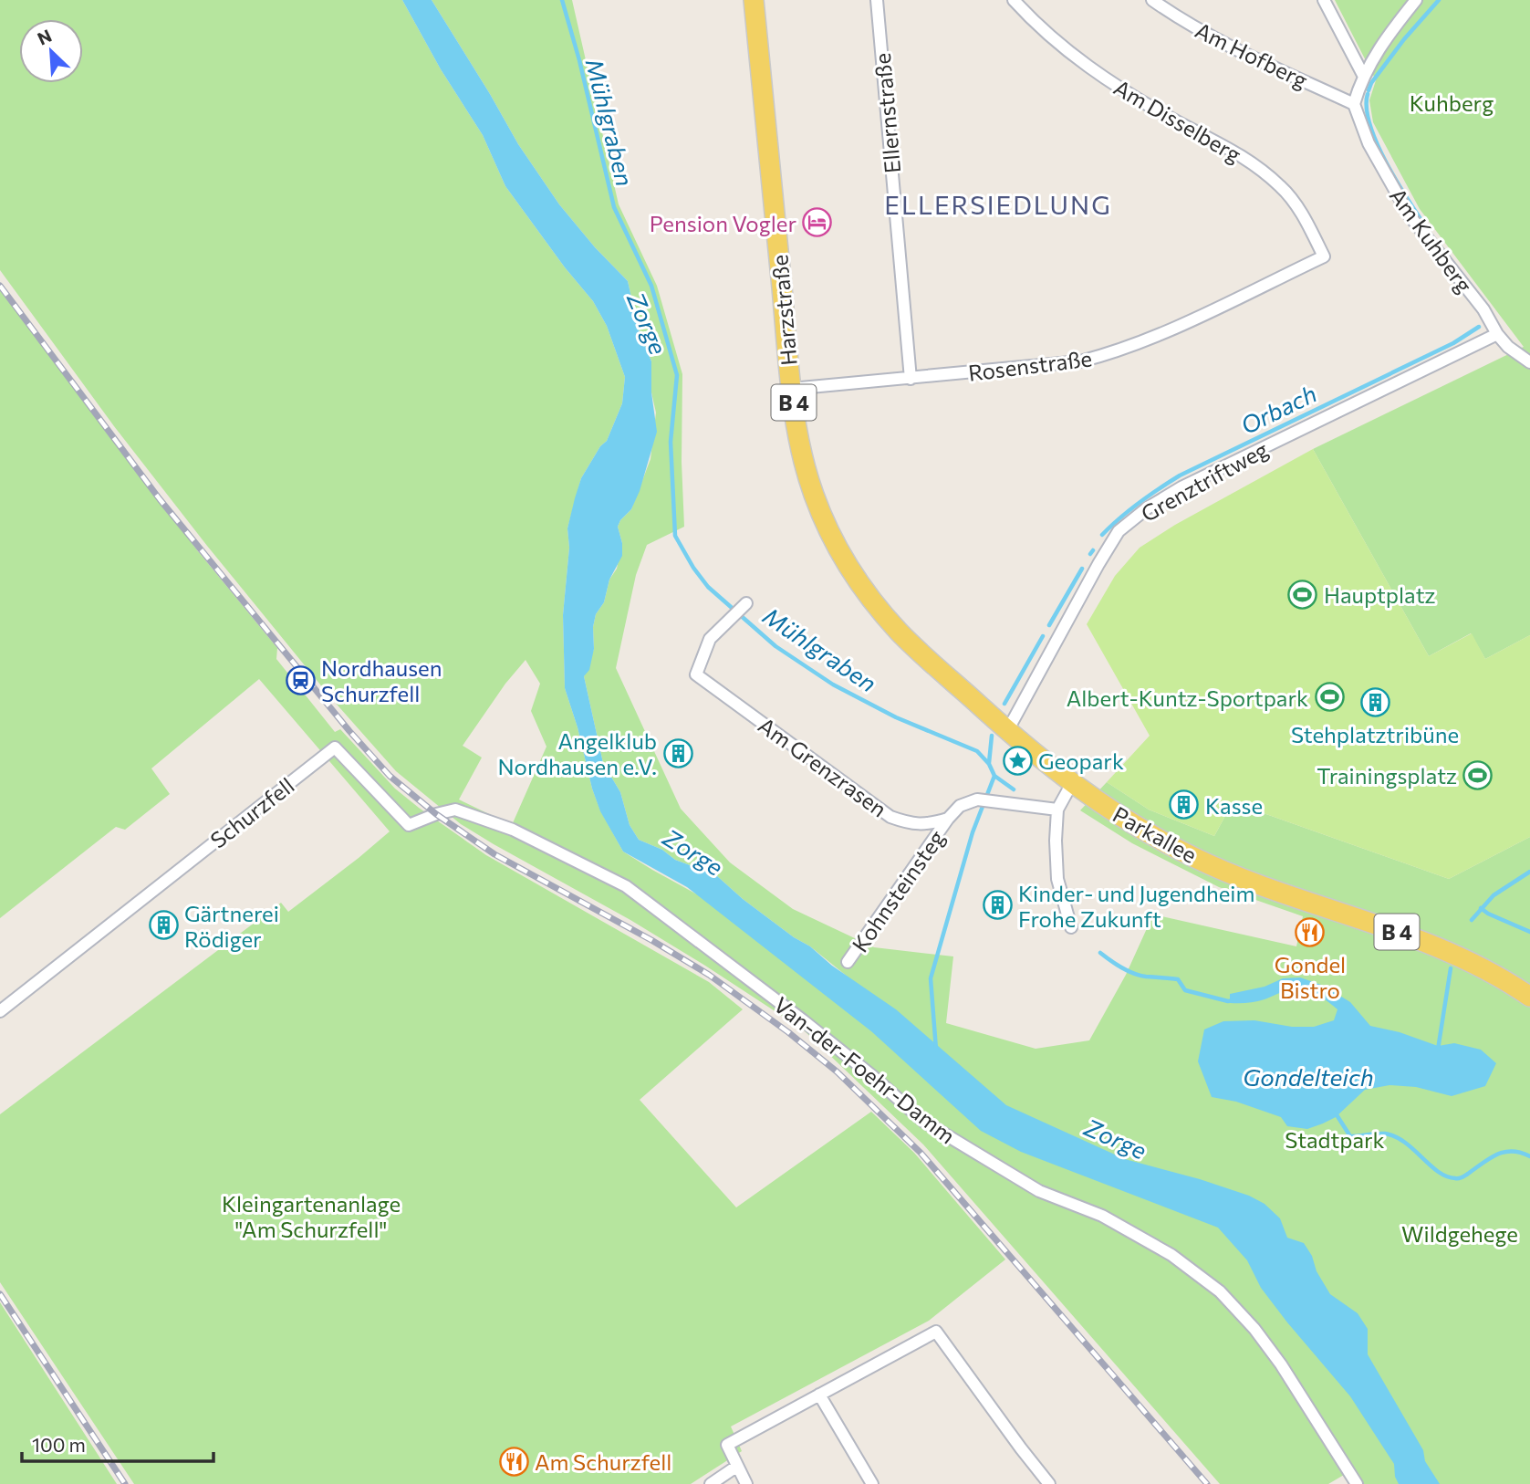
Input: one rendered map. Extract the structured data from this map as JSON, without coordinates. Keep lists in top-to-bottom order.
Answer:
{
  "streets": {
    "main road": ["Harzstraße", "B 4", "Parkallee"],
    "street": [
      "Am Hofberg",
      "Ellernstraße",
      "Am Disselberg",
      "Am Kuhberg",
      "Rosenstraße",
      "Grenztriftweg",
      "Am Grenzrasen",
      "Schurzfell",
      "Kohnsteinsteg",
      "Van-der-Foehr-Damm"
    ]
  },
  "crossings": [
    ["Am Hofberg", "Am Kuhberg"],
    ["Ellernstraße", "Rosenstraße"],
    ["Am Disselberg", "Rosenstraße"],
    ["Am Kuhberg", "Grenztriftweg"],
    ["Harzstraße", "Rosenstraße"],
    ["Harzstraße", "Grenztriftweg"],
    ["Harzstraße", "Parkallee"],
    ["Am Grenzrasen", "Kohnsteinsteg"],
    ["Schurzfell", "Van-der-Foehr-Damm"]
  ],
  "districts": ["ELLERSIEDLUNG"],
  "water": [
    "Mühlgraben",
    "Zorge",
    "Orbach",
    "Gondelteich"
  ],
  "parks": [
    "Kuhberg",
    "Stadtpark",
    "Kleingartenanlage \"Am Schurzfell\"",
    "Wildgehege"
  ],
  "places": {
    "hotel": ["Pension Vogler"],
    "sports": ["Hauptplatz", "Albert-Kuntz-Sportpark", "Trainingsplatz"],
    "station": ["Nordhausen Schurzfell"],
    "building": [
      "Stehplatztribüne",
      "Angelklub Nordhausen e.V.",
      "Kasse",
      "Kinder- und Jugendheim Frohe Zukunft",
      "Gärtnerei Rödiger"
    ],
    "place": ["Geopark"],
    "restaurant": ["Gondel Bistro", "Am Schurzfell"]
  },
  "scale_bar": "100 m",
  "north": "top left"
}
